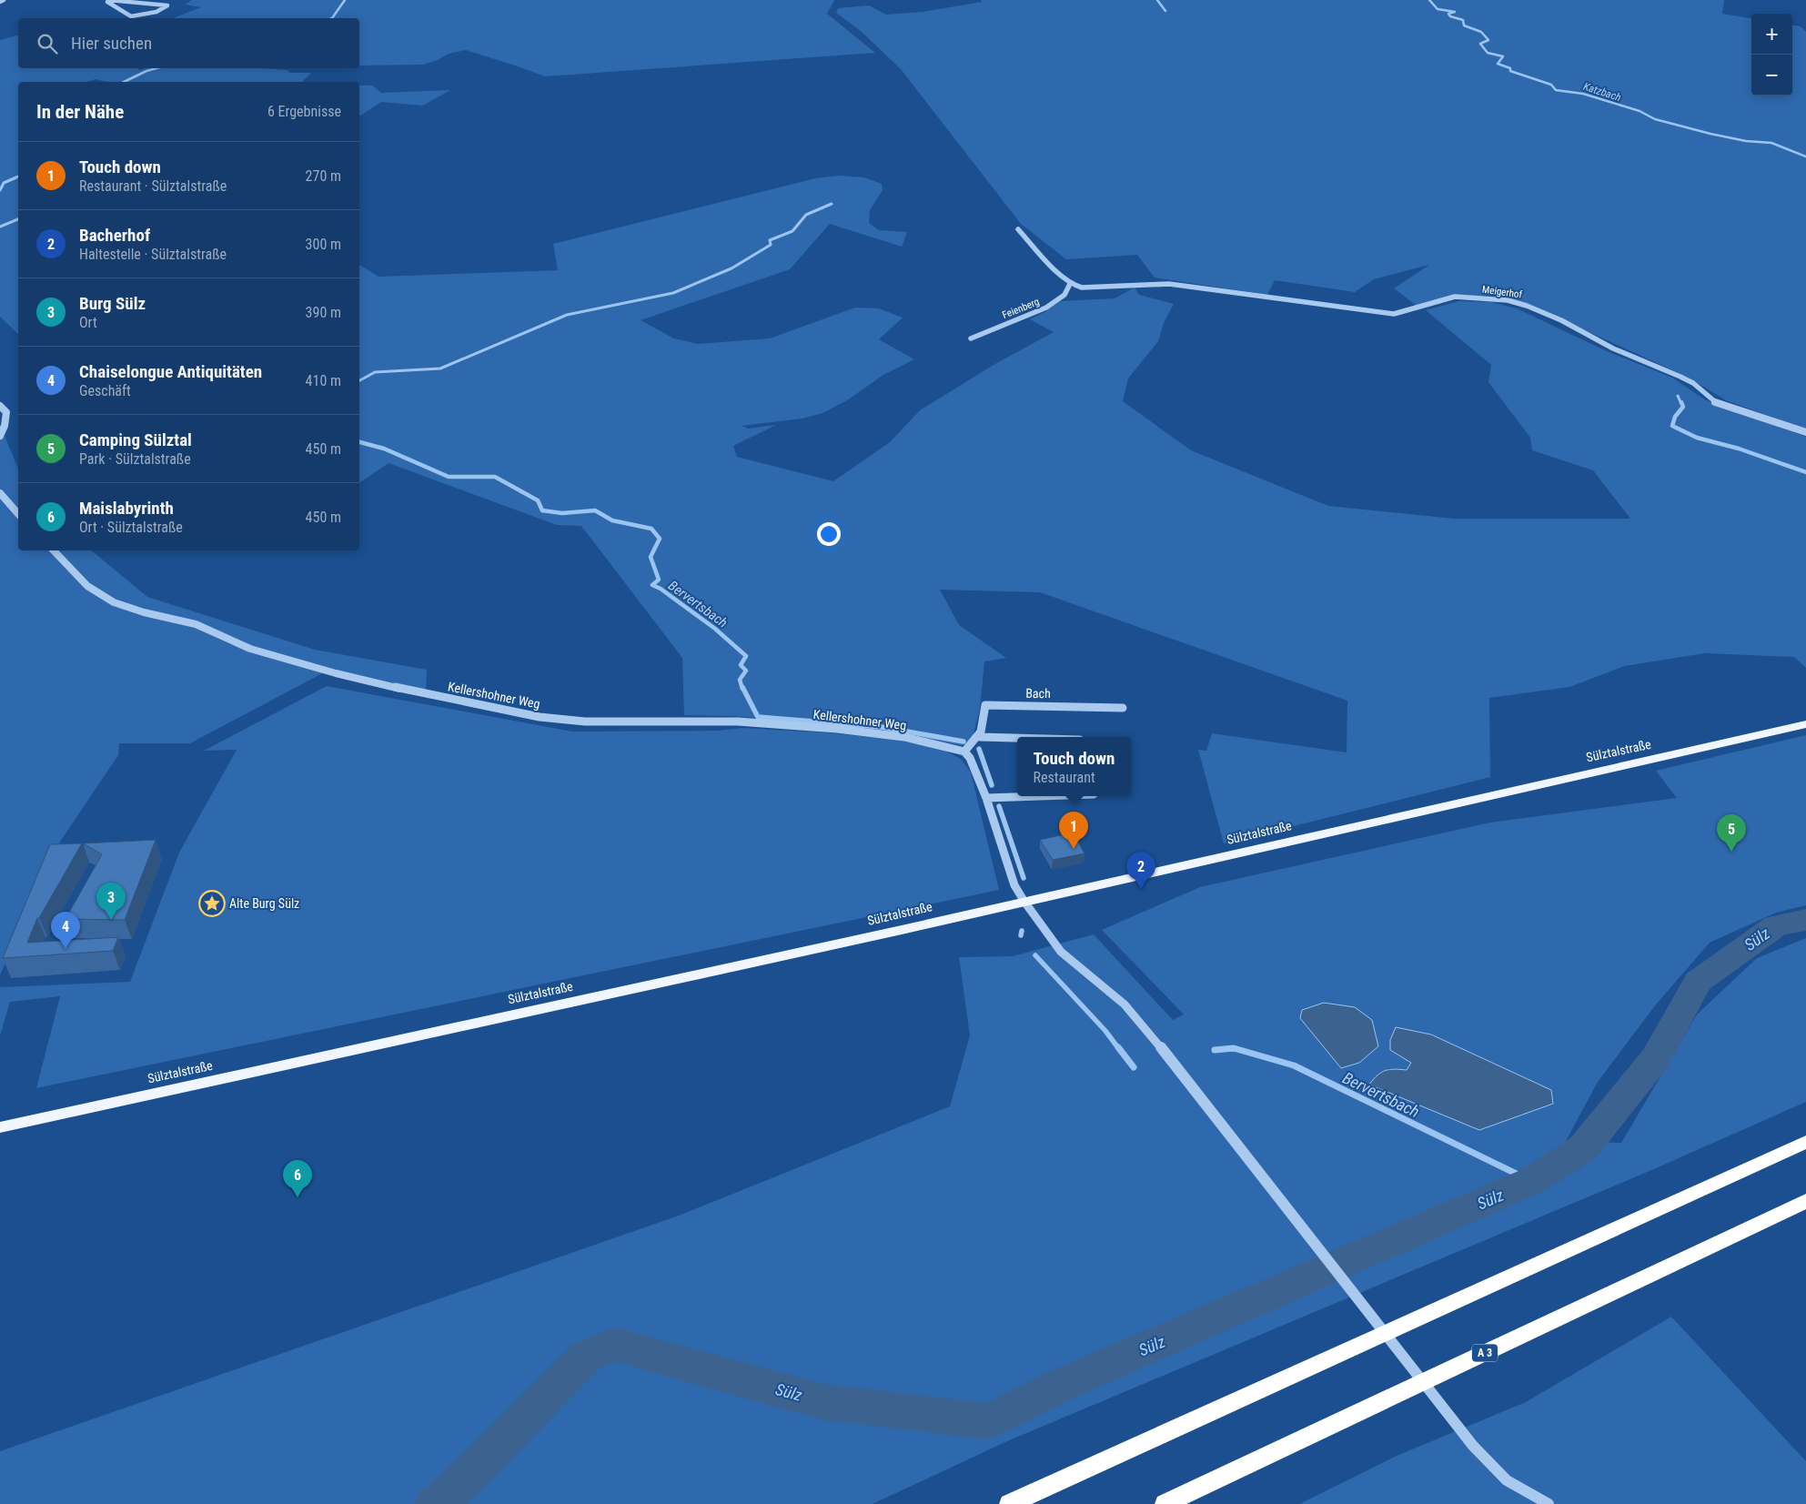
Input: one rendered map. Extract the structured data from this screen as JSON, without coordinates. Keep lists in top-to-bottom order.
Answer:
{
  "streets": {
    "highway": ["A 3"],
    "main road": ["Sülztalstraße"],
    "street": [
      "Meigerhof",
      "Feienberg",
      "Bach",
      "Kellershohner Weg"
    ]
  },
  "crossings": [
    ["Meigerhof", "Feienberg"]
  ],
  "water": ["Katzbach", "Bervertsbach", "Sülz"],
  "places": {
    "place": ["Alte Burg Sülz"]
  },
  "page": {
    "map_buttons": ["+", "−"],
    "search": "Hier suchen",
    "heading": ["In der Nähe", "6 Ergebnisse"],
    "list": [
      {
        "mark": "1",
        "name": "Touch down",
        "note": "Restaurant · Sülztalstraße",
        "value": "270 m"
      },
      {
        "mark": "2",
        "name": "Bacherhof",
        "note": "Haltestelle · Sülztalstraße",
        "value": "300 m"
      },
      {
        "mark": "3",
        "name": "Burg Sülz",
        "note": "Ort",
        "value": "390 m"
      },
      {
        "mark": "4",
        "name": "Chaiselongue Antiquitäten",
        "note": "Geschäft",
        "value": "410 m"
      },
      {
        "mark": "5",
        "name": "Camping Sülztal",
        "note": "Park · Sülztalstraße",
        "value": "450 m"
      },
      {
        "mark": "6",
        "name": "Maislabyrinth",
        "note": "Ort · Sülztalstraße",
        "value": "450 m"
      }
    ],
    "popup": ["Touch down", "Restaurant"],
    "pins": [
      "1",
      "5",
      "2",
      "3",
      "4",
      "6"
    ]
  }
}
